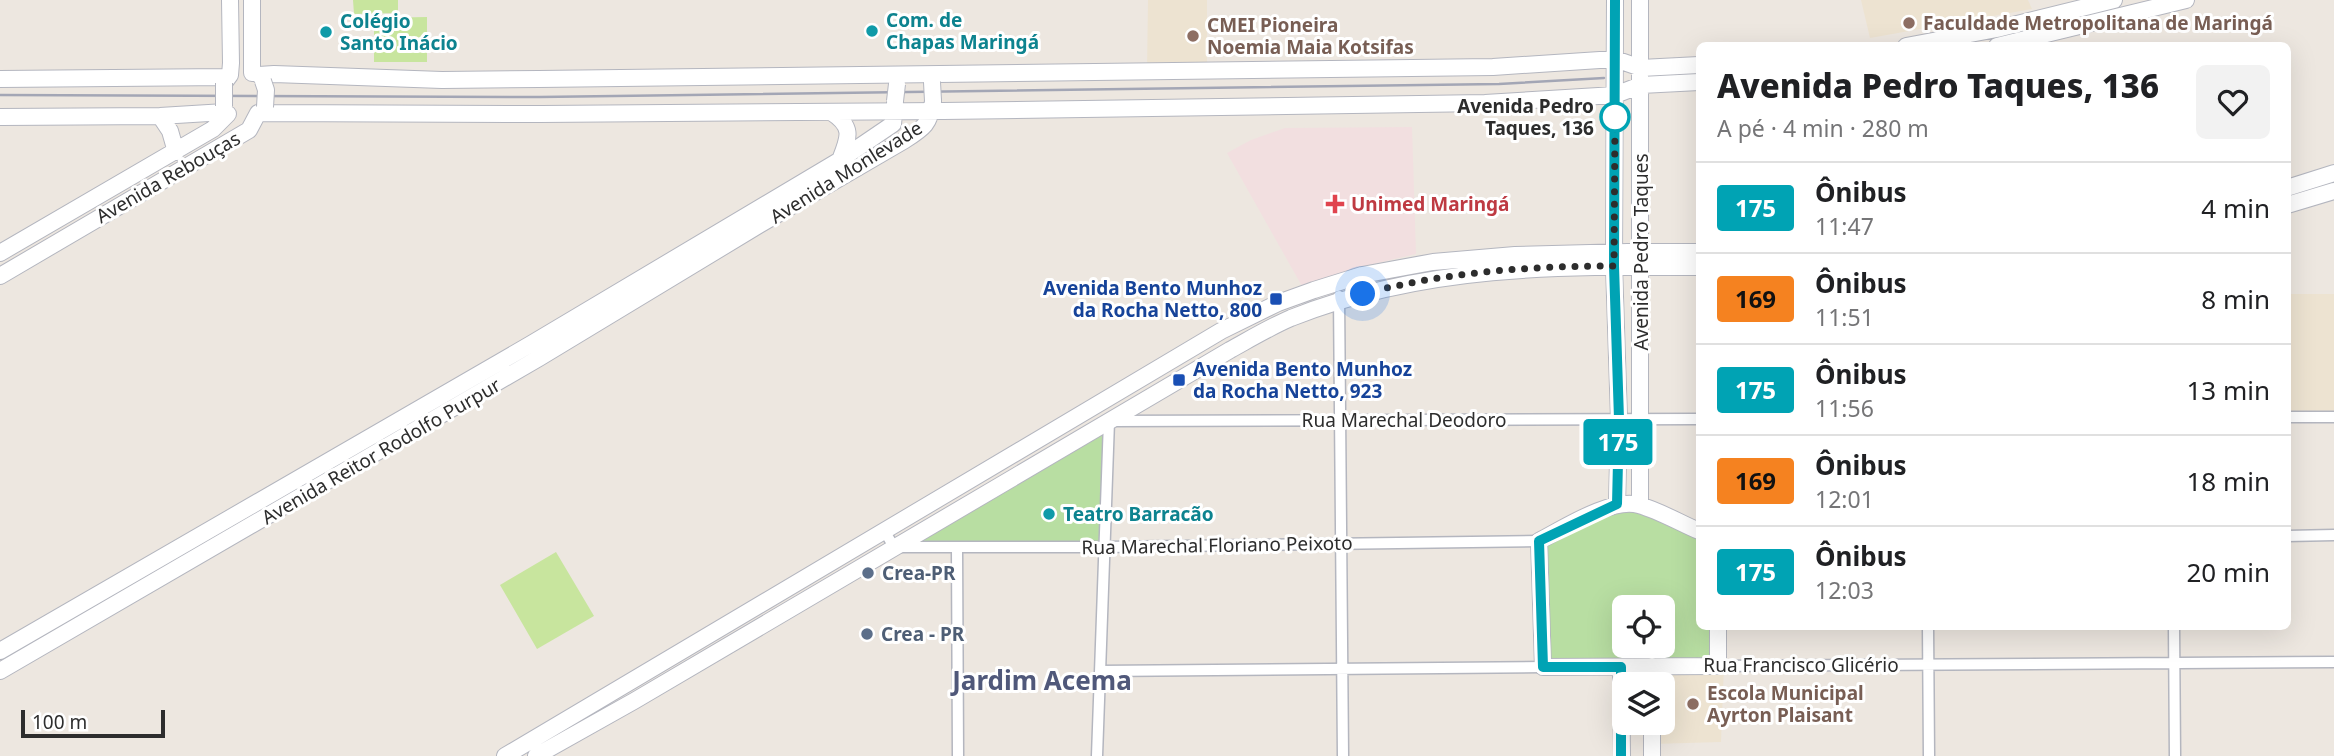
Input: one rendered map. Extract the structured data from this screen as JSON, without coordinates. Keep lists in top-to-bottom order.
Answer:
{
  "streets": {
    "main road": [
      "Avenida Monlevade",
      "Avenida Rebouças",
      "Avenida Pedro Taques",
      "Avenida Reitor Rodolfo Purpur",
      "Rua Francisco Glicério"
    ],
    "street": ["Rua Marechal Deodoro", "Rua Marechal Floriano Peixoto"]
  },
  "crossings": [
    ["Avenida Monlevade", "Avenida Reitor Rodolfo Purpur"],
    ["Avenida Pedro Taques", "Rua Marechal Deodoro"]
  ],
  "districts": ["Jardim Acema"],
  "places": {
    "other": [
      "Faculdade Metropolitana de Maringá",
      "Com. de Chapas Maringá",
      "Colégio Santo Inácio",
      "CMEI Pioneira Noemia Maia Kotsifas",
      "Avenida Pedro Taques, 136",
      "Teatro Barracão",
      "Crea-PR",
      "Crea - PR",
      "Escola Municipal Ayrton Plaisant"
    ],
    "health": ["Unimed Maringá"],
    "transit": ["Avenida Bento Munhoz da Rocha Netto, 800", "Avenida Bento Munhoz da Rocha Netto, 923"]
  },
  "lines": ["bus line 175"],
  "scale_bar": "100 m",
  "page": {
    "on_map": "175",
    "heading": ["Avenida Pedro Taques, 136", "A pé · 4 min · 280 m"],
    "list": [
      {
        "mark": "175",
        "name": "Ônibus",
        "note": "11:47",
        "value": "4 min"
      },
      {
        "mark": "169",
        "name": "Ônibus",
        "note": "11:51",
        "value": "8 min"
      },
      {
        "mark": "175",
        "name": "Ônibus",
        "note": "11:56",
        "value": "13 min"
      },
      {
        "mark": "169",
        "name": "Ônibus",
        "note": "12:01",
        "value": "18 min"
      },
      {
        "mark": "175",
        "name": "Ônibus",
        "note": "12:03",
        "value": "20 min"
      }
    ],
    "scale": "100 m"
  }
}
